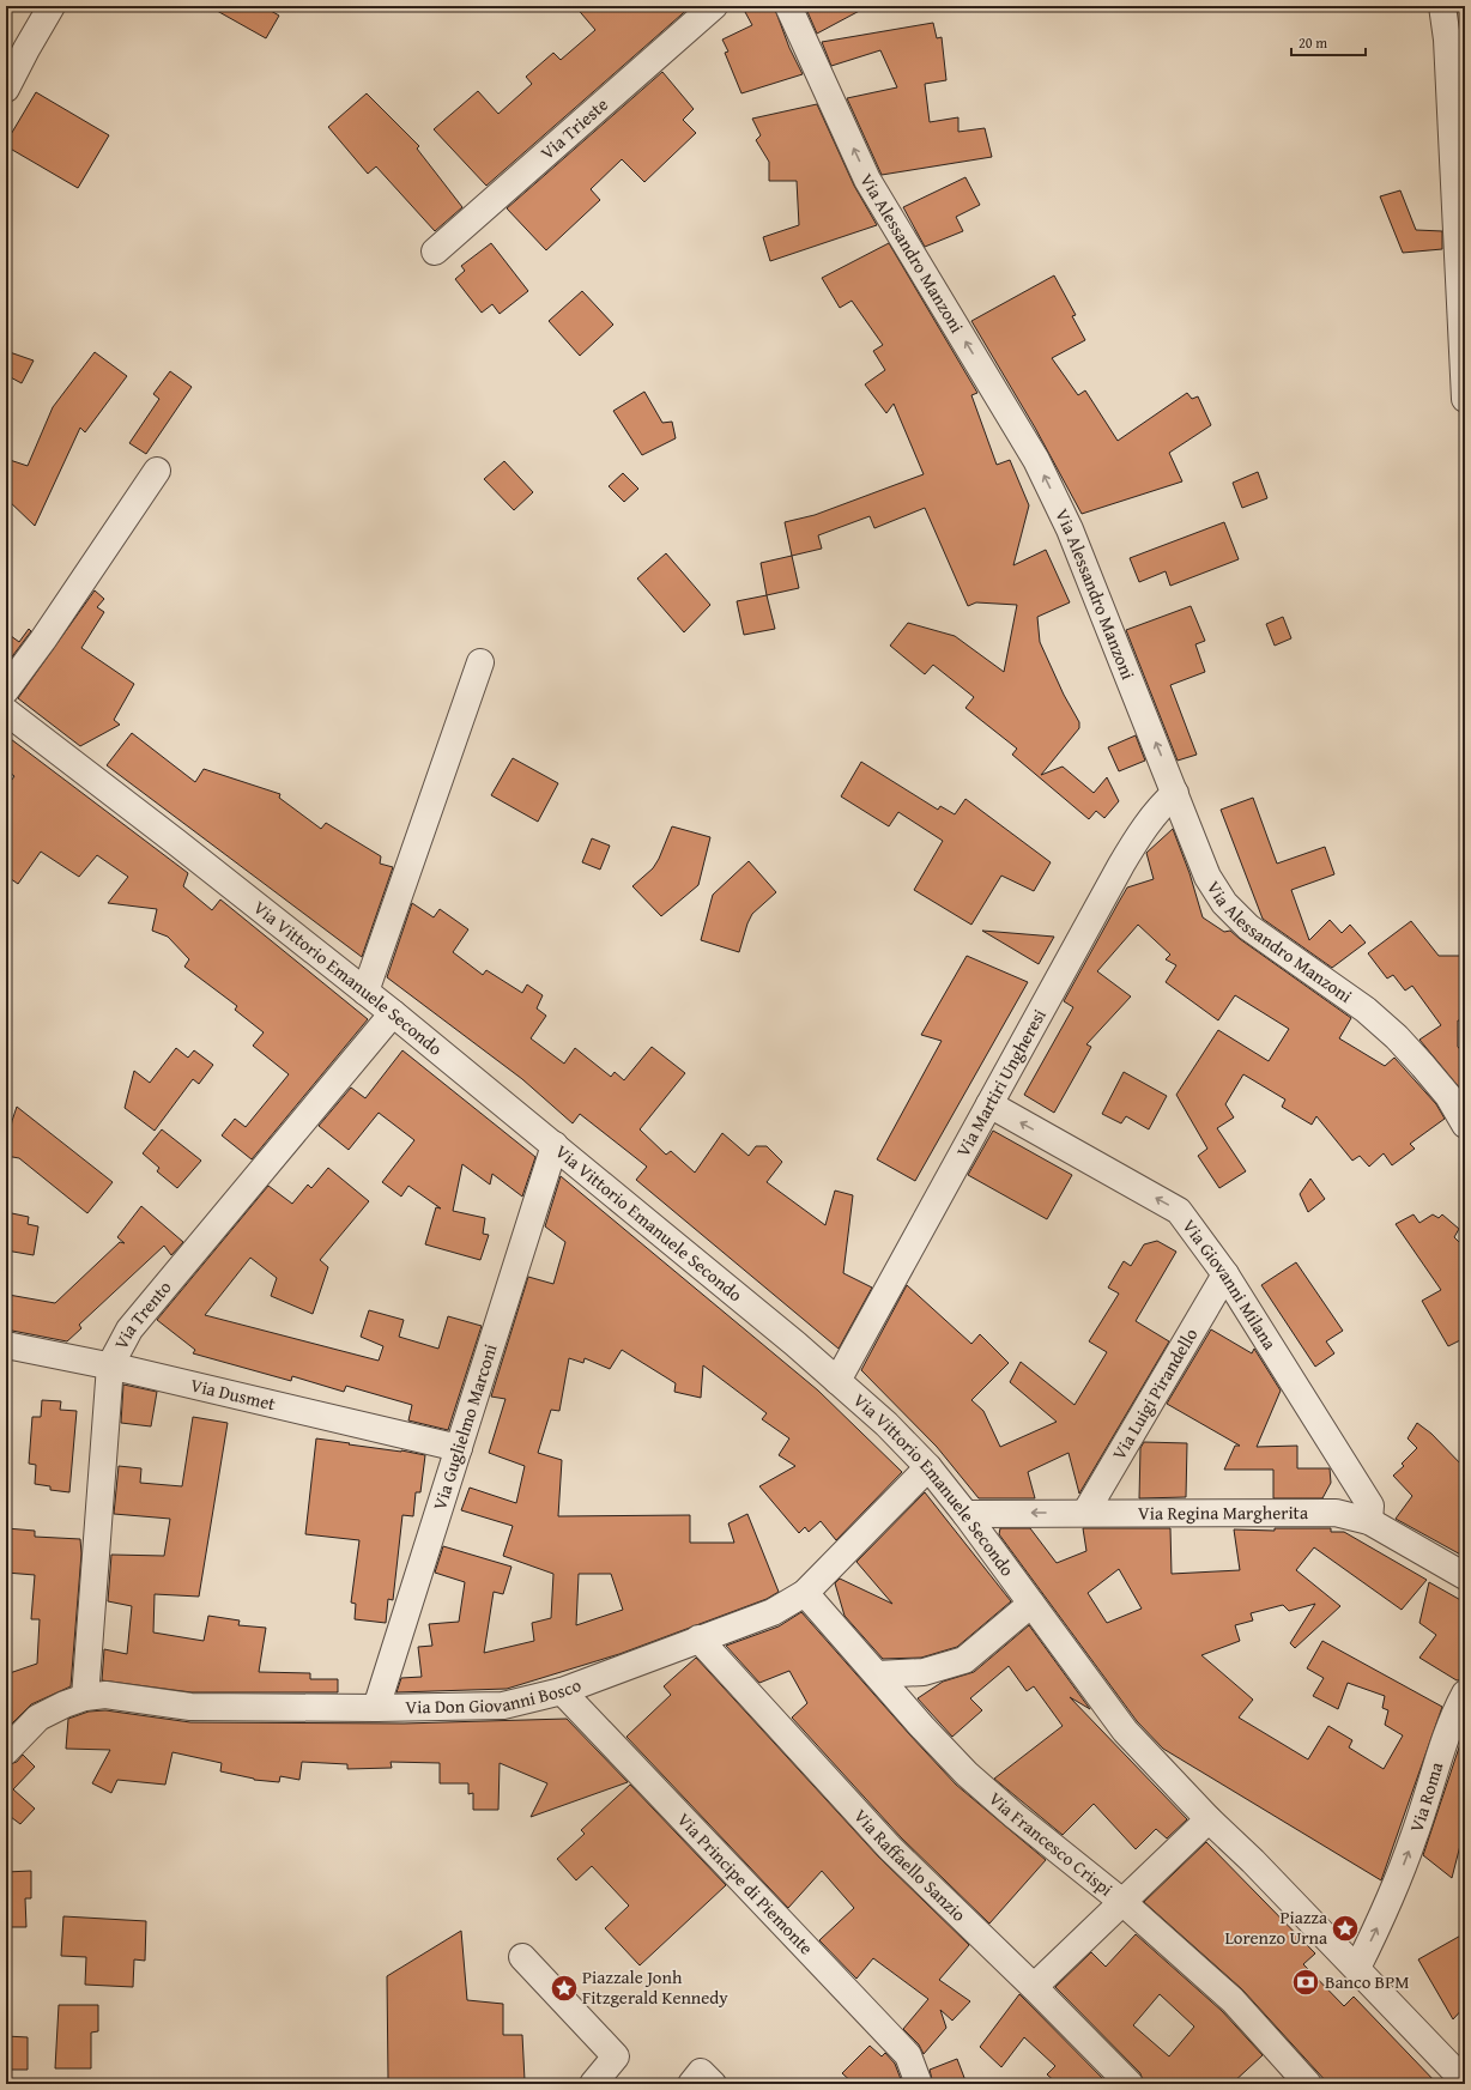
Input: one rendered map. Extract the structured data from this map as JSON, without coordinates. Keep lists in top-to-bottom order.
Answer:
{
  "streets": {
    "street": [
      "Via Trieste",
      "Via Alessandro Manzoni",
      "Via Vittorio Emanuele Secondo",
      "Via Martiri Ungheresi",
      "Via Giovanni Milana",
      "Via Trento",
      "Via Luigi Pirandello",
      "Via Dusmet",
      "Via Guglielmo Marconi",
      "Via Regina Margherita",
      "Via Don Giovanni Bosco",
      "Via Roma",
      "Via Francesco Crispi",
      "Via Raffaello Sanzio",
      "Via Principe di Piemonte"
    ]
  },
  "crossings": [
    ["Via Alessandro Manzoni", "Via Martiri Ungheresi"],
    ["Via Vittorio Emanuele Secondo", "Via Martiri Ungheresi"],
    ["Via Vittorio Emanuele Secondo", "Via Trento"],
    ["Via Vittorio Emanuele Secondo", "Via Guglielmo Marconi"],
    ["Via Vittorio Emanuele Secondo", "Via Regina Margherita"],
    ["Via Vittorio Emanuele Secondo", "Via Don Giovanni Bosco"],
    ["Via Vittorio Emanuele Secondo", "Via Roma"],
    ["Via Martiri Ungheresi", "Via Giovanni Milana"],
    ["Via Giovanni Milana", "Via Luigi Pirandello"],
    ["Via Giovanni Milana", "Via Regina Margherita"],
    ["Via Trento", "Via Dusmet"],
    ["Via Trento", "Via Don Giovanni Bosco"],
    ["Via Luigi Pirandello", "Via Regina Margherita"],
    ["Via Dusmet", "Via Guglielmo Marconi"],
    ["Via Guglielmo Marconi", "Via Don Giovanni Bosco"],
    ["Via Don Giovanni Bosco", "Via Francesco Crispi"],
    ["Via Don Giovanni Bosco", "Via Raffaello Sanzio"],
    ["Via Don Giovanni Bosco", "Via Principe di Piemonte"]
  ],
  "one_way": ["Via Alessandro Manzoni", "Via Giovanni Milana", "Via Roma"],
  "places": {
    "place": ["Piazza Lorenzo Urna", "Piazzale Jonh Fitzgerald Kennedy"],
    "bank": ["Banco BPM"]
  },
  "scale_bar": "20 m"
}
